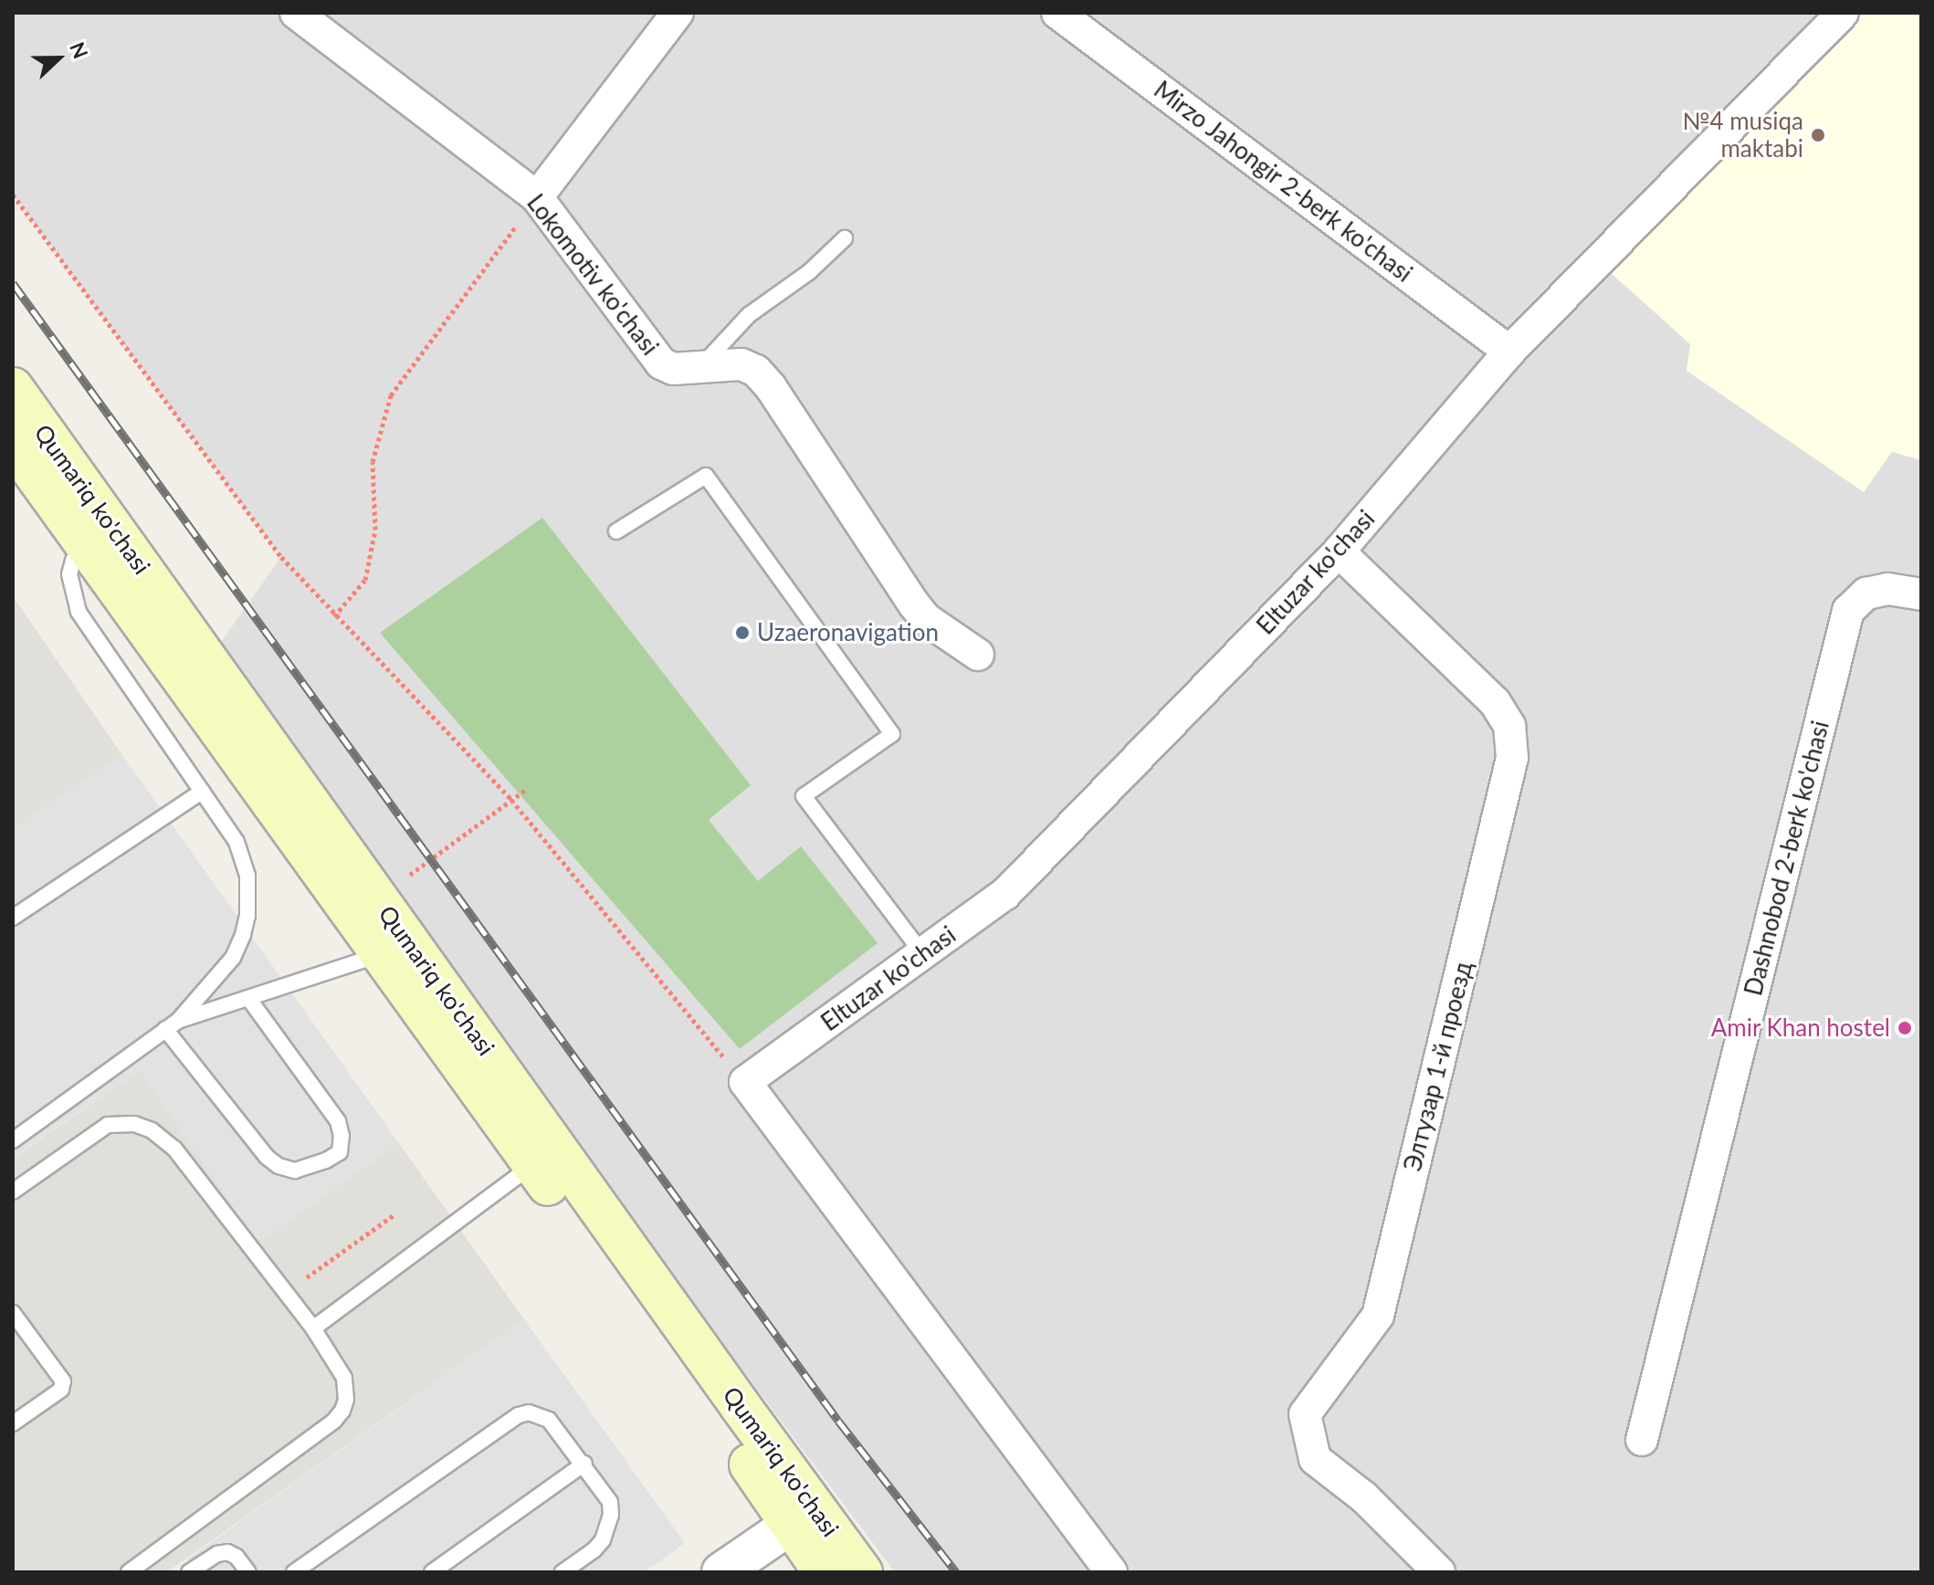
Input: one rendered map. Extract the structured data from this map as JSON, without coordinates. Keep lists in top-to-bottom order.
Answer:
{
  "streets": {
    "main road": ["Qumariq ko'chasi"],
    "street": [
      "Mirzo Jahongir 2-berk ko'chasi",
      "Lokomotiv ko'chasi",
      "Eltuzar ko'chasi",
      "Dashnobod 2-berk ko'chasi",
      "Элтузар 1-й проезд"
    ]
  },
  "crossings": [
    ["Mirzo Jahongir 2-berk ko'chasi", "Eltuzar ko'chasi"],
    ["Eltuzar ko'chasi", "Элтузар 1-й проезд"]
  ],
  "places": ["№4 musiqa maktabi", "Uzaeronavigation", "Amir Khan hostel"],
  "north": "right"
}
